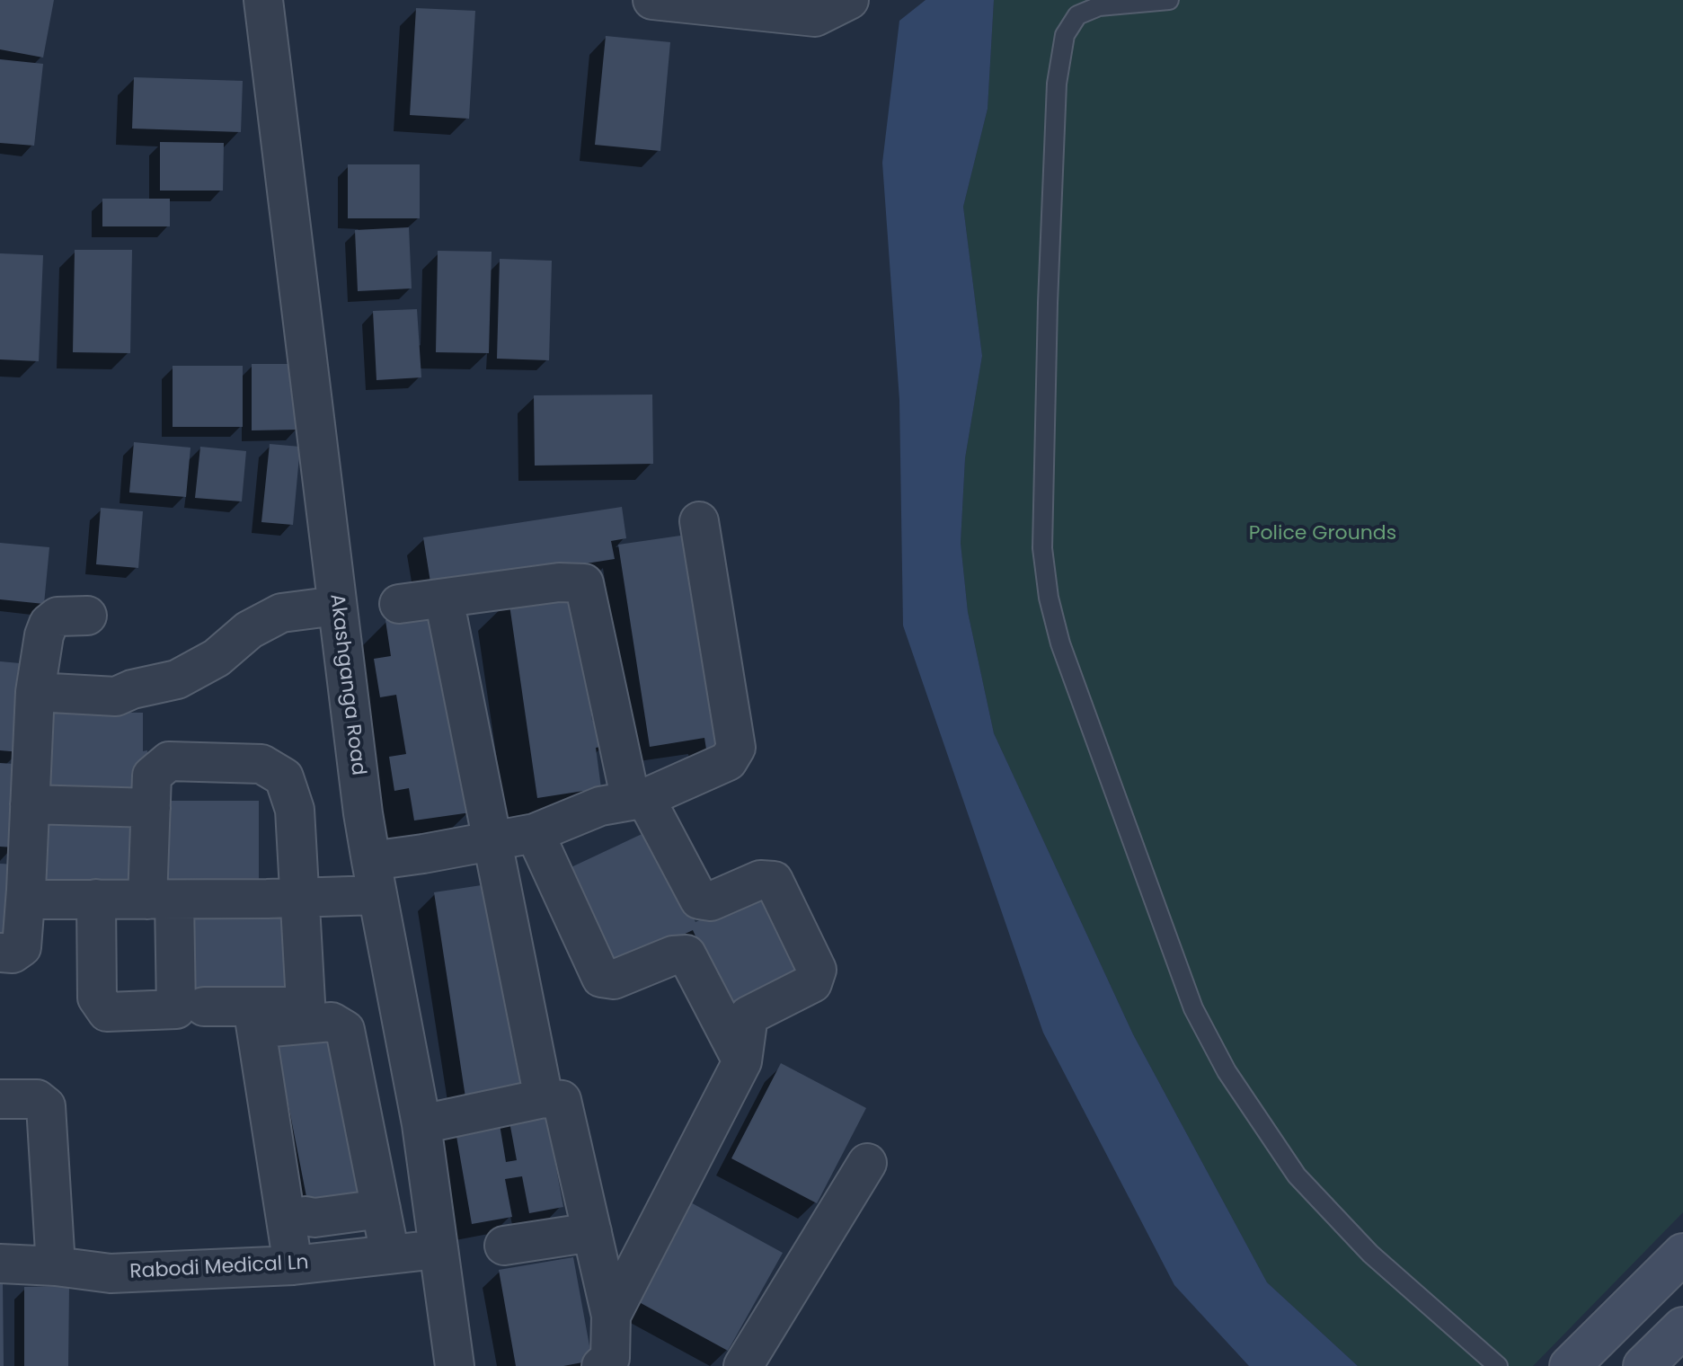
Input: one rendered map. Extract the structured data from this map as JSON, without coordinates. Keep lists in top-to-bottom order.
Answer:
{
  "streets": {
    "street": ["Akashganga Road", "Rabodi Medical Ln"]
  },
  "crossings": [
    ["Akashganga Road", "Rabodi Medical Ln"]
  ],
  "parks": ["Police Grounds"]
}
